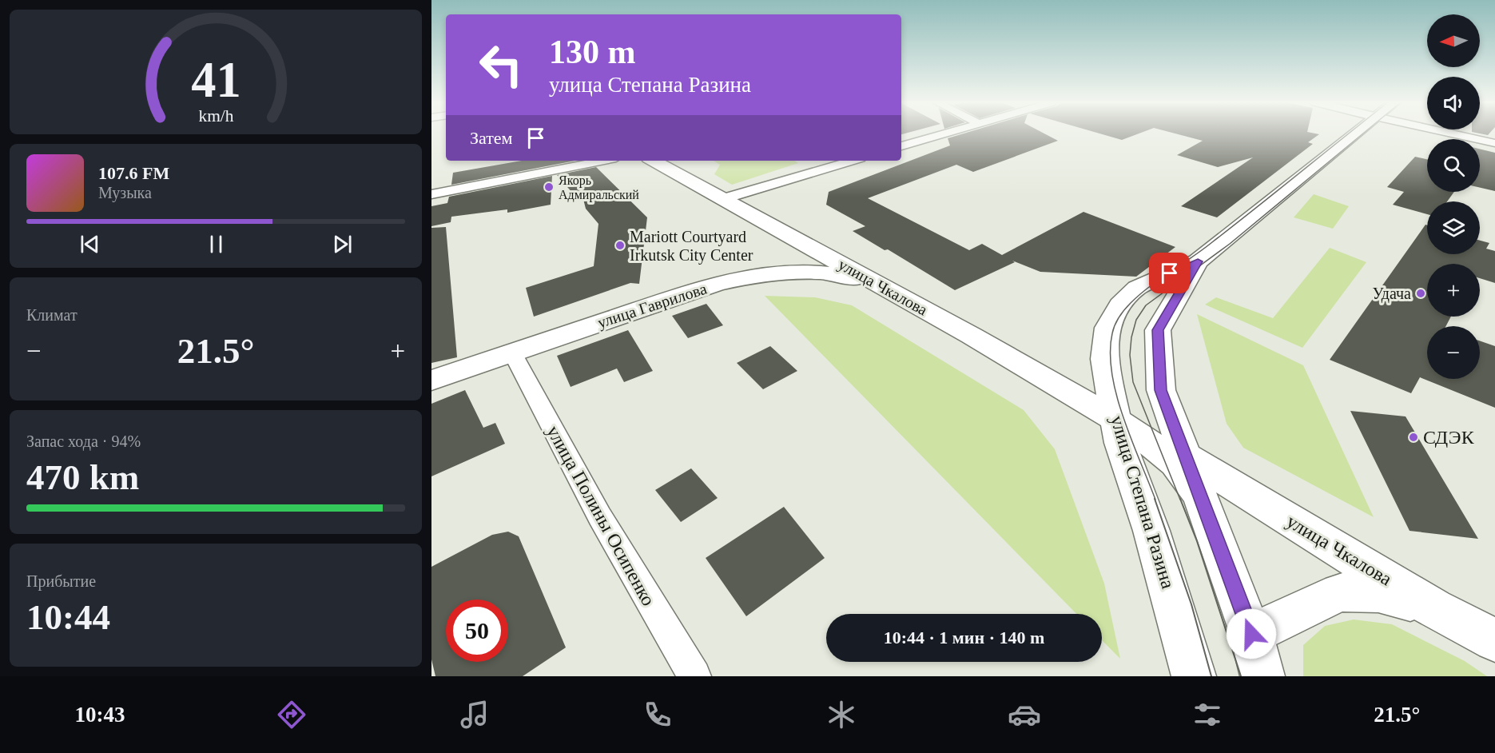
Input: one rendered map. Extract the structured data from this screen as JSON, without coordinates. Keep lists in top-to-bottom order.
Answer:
{
  "streets": {
    "main road": ["улица Чкалова", "улица Гаврилова", "улица Степана Разина"],
    "street": ["улица Полины Осипенко"]
  },
  "crossings": [
    ["улица Чкалова", "улица Гаврилова"],
    ["улица Чкалова", "улица Степана Разина"],
    ["улица Гаврилова", "улица Полины Осипенко"]
  ],
  "places": [
    "Якорь Адмиральский",
    "Mariott Courtyard Irkutsk City Center",
    "Удача",
    "СДЭК"
  ],
  "north": "left",
  "page": {
    "map_buttons": ["+", "−"],
    "turn": ["130 m", "улица Степана Разина"],
    "then": "Затем",
    "song": ["107.6 FM", "Музыка"],
    "tile": [
      "Климат",
      ["Запас хода · 94%", "470 km"],
      ["Прибытие", "10:44"]
    ],
    "heat": ["−", "21.5°", "+"],
    "limit": "50",
    "trip": "10:44 · 1 мин · 140 m",
    "tabs": ["10:43", "21.5°"],
    "gauge": ["41", "km/h"]
  }
}
